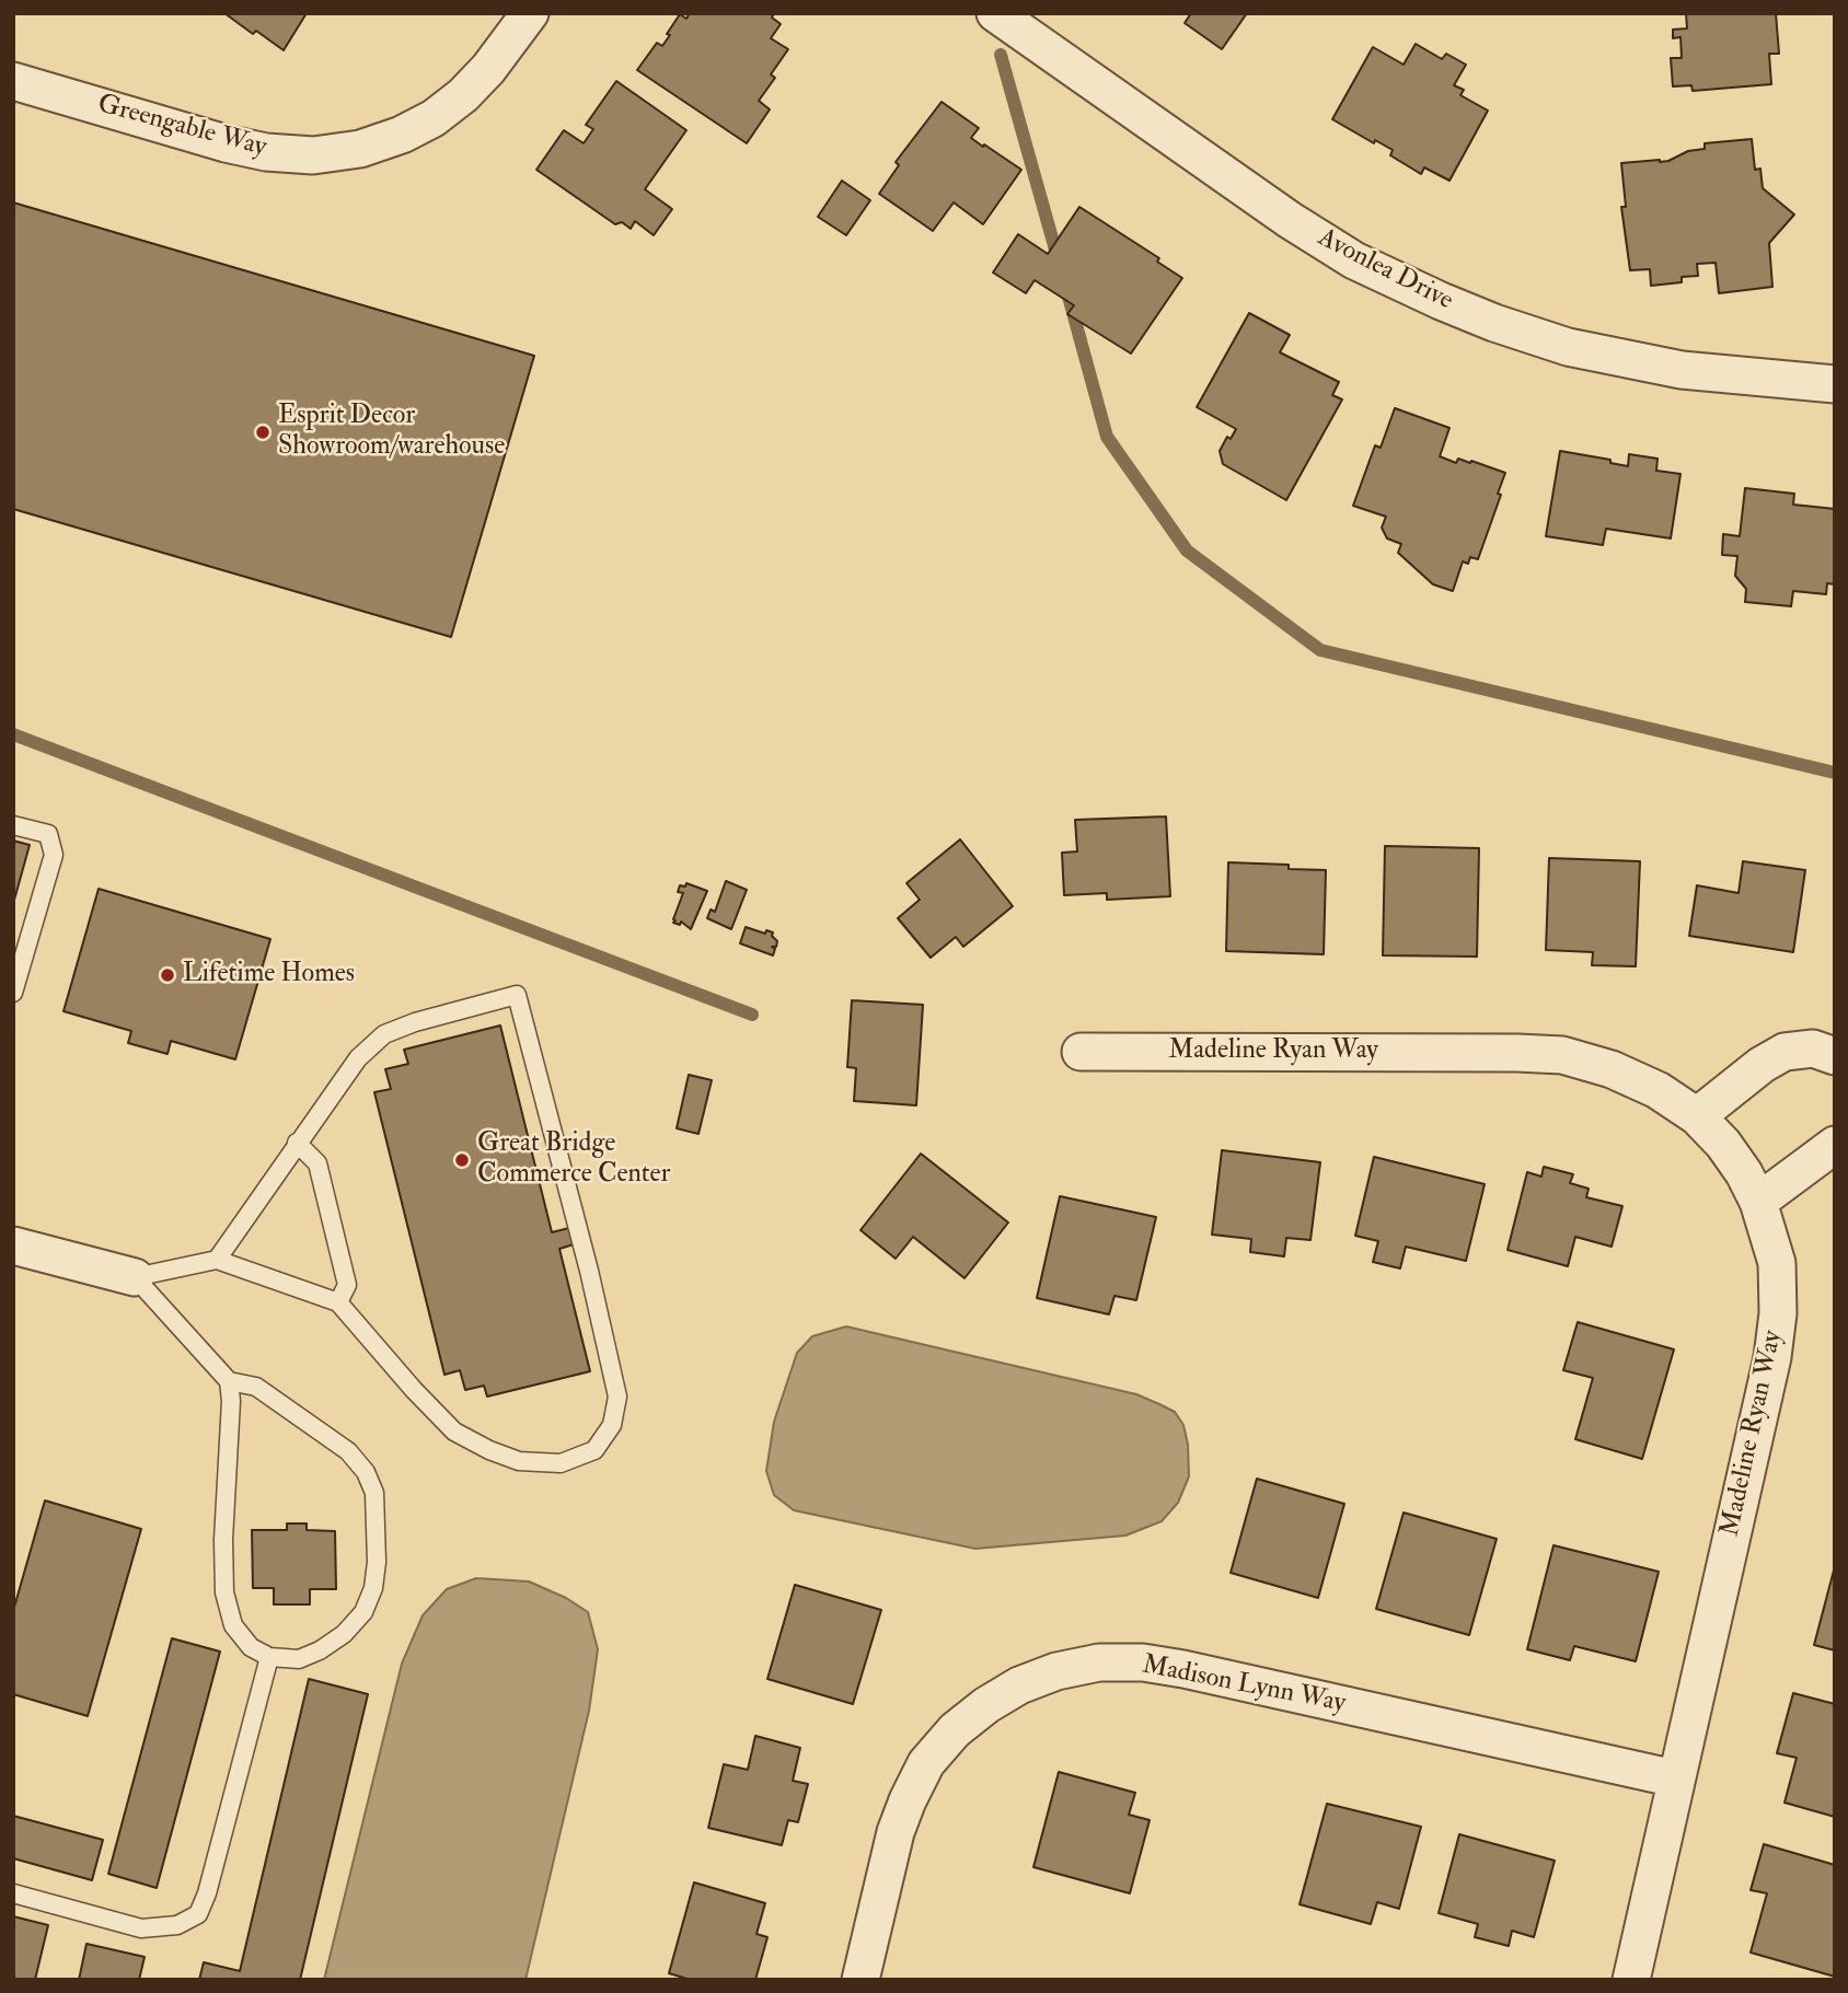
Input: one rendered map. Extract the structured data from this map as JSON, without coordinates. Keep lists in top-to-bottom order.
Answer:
{
  "streets": {
    "street": [
      "Greengable Way",
      "Avonlea Drive",
      "Madeline Ryan Way",
      "Madison Lynn Way"
    ]
  },
  "crossings": [
    ["Madeline Ryan Way", "Madison Lynn Way"]
  ],
  "places": ["Esprit Decor Showroom/warehouse", "Lifetime Homes", "Great Bridge Commerce Center"]
}
